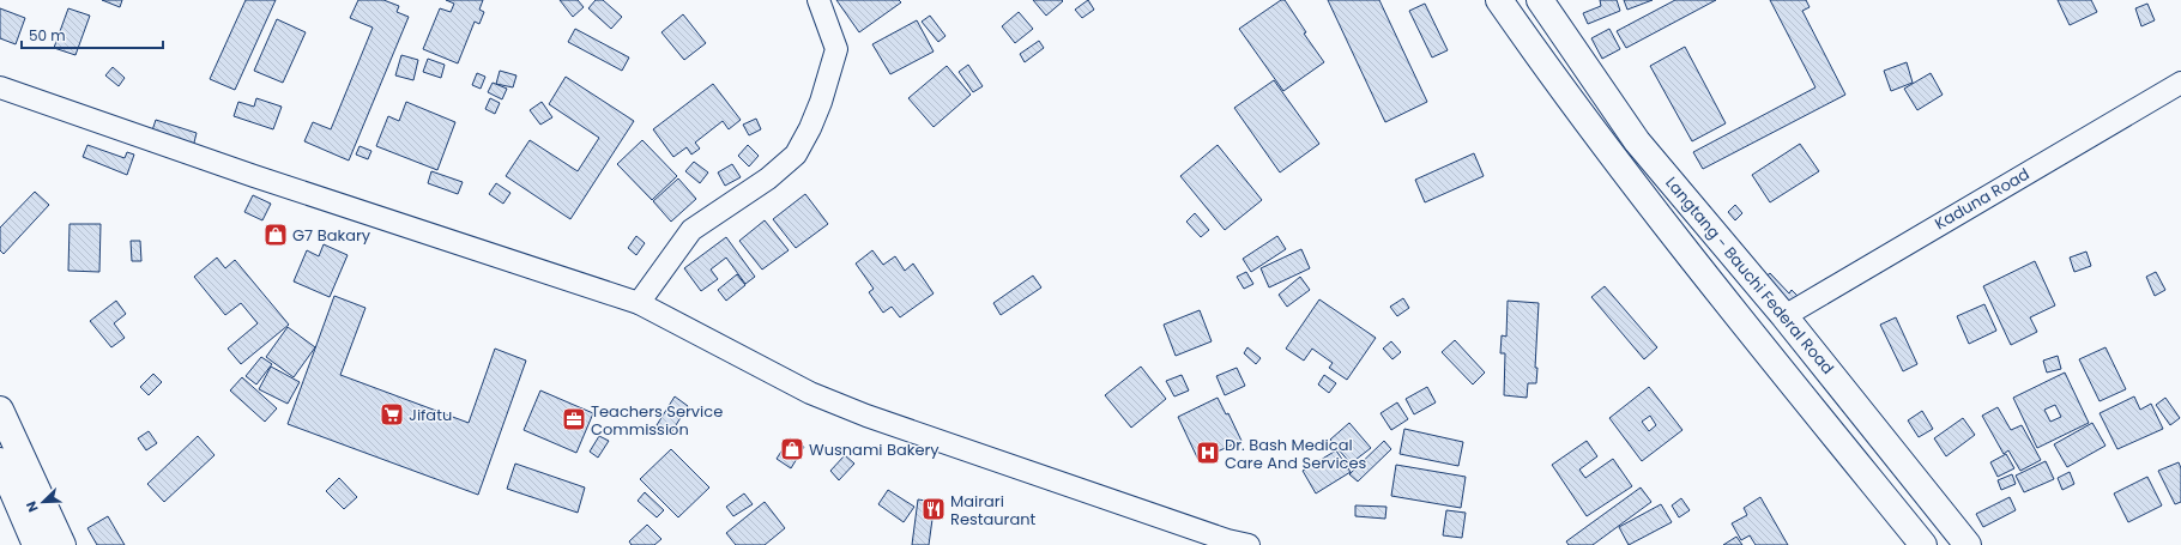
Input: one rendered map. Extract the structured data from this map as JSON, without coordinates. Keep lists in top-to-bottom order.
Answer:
{
  "streets": {
    "main road": ["Langtang - Bauchi Federal Road"],
    "street": ["Kaduna Road"]
  },
  "crossings": [
    ["Kaduna Road", "Langtang - Bauchi Federal Road"]
  ],
  "places": {
    "shop": ["G7 Bakary", "Wusnami Bakery"],
    "supermarket": ["Jifatu"],
    "office": ["Teachers Service Commission"],
    "hospital": ["Dr. Bash Medical Care And Services"],
    "restaurant": ["Mairari Restaurant"]
  },
  "scale_bar": "50 m",
  "north": "bottom left"
}
